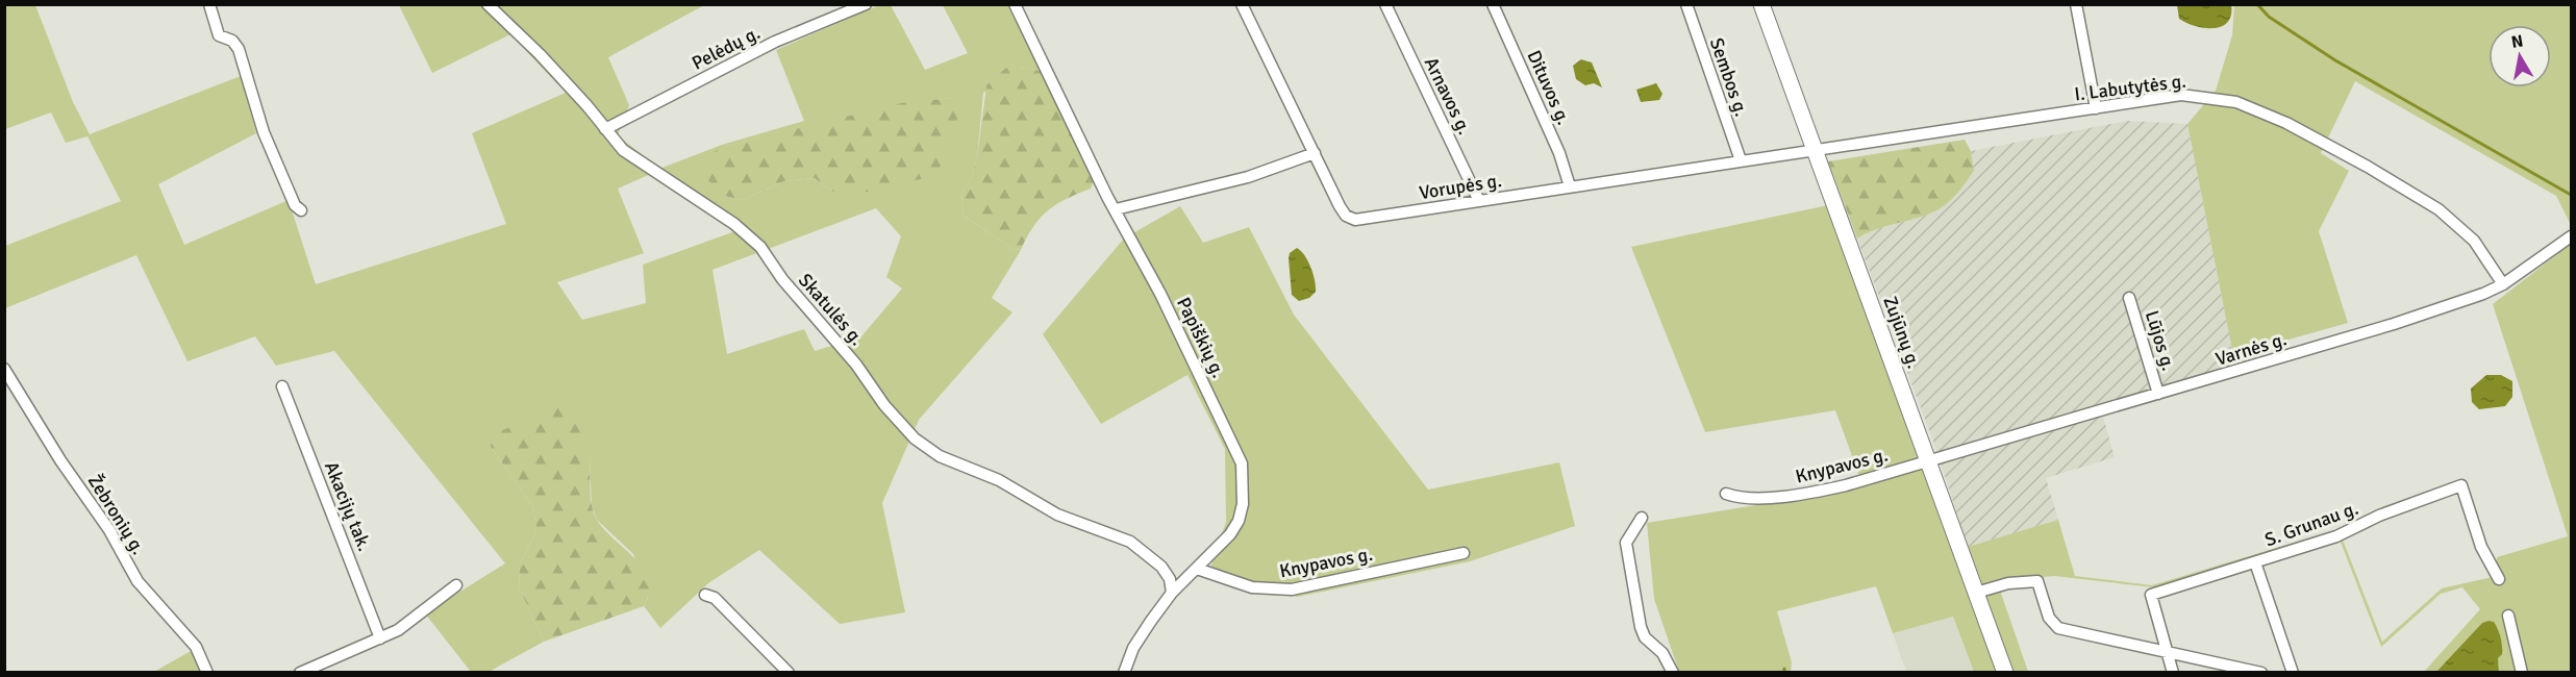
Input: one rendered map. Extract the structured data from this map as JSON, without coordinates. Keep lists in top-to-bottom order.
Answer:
{
  "streets": {
    "main road": ["Zujūnų g."],
    "street": [
      "Pelėdų g.",
      "Sembos g.",
      "Dituvos g.",
      "I. Labutytės g.",
      "Arnavos g.",
      "Vorupės g.",
      "Skatulės g.",
      "Papiškių g.",
      "Lūjos g.",
      "Varnės g.",
      "Knypavos g.",
      "Akacijų tak.",
      "Žebronių g.",
      "S. Grunau g."
    ]
  },
  "crossings": [
    ["Pelėdų g.", "Skatulės g."],
    ["Sembos g.", "Vorupės g."],
    ["Dituvos g.", "Vorupės g."],
    ["I. Labutytės g.", "Vorupės g."],
    ["I. Labutytės g.", "Zujūnų g."],
    ["I. Labutytės g.", "Varnės g."],
    ["Arnavos g.", "Vorupės g."],
    ["Vorupės g.", "Zujūnų g."],
    ["Skatulės g.", "Papiškių g."],
    ["Zujūnų g.", "Varnės g."],
    ["Zujūnų g.", "Knypavos g."],
    ["Papiškių g.", "Knypavos g."],
    ["Lūjos g.", "Varnės g."],
    ["Varnės g.", "Knypavos g."]
  ],
  "north": "top"
}
